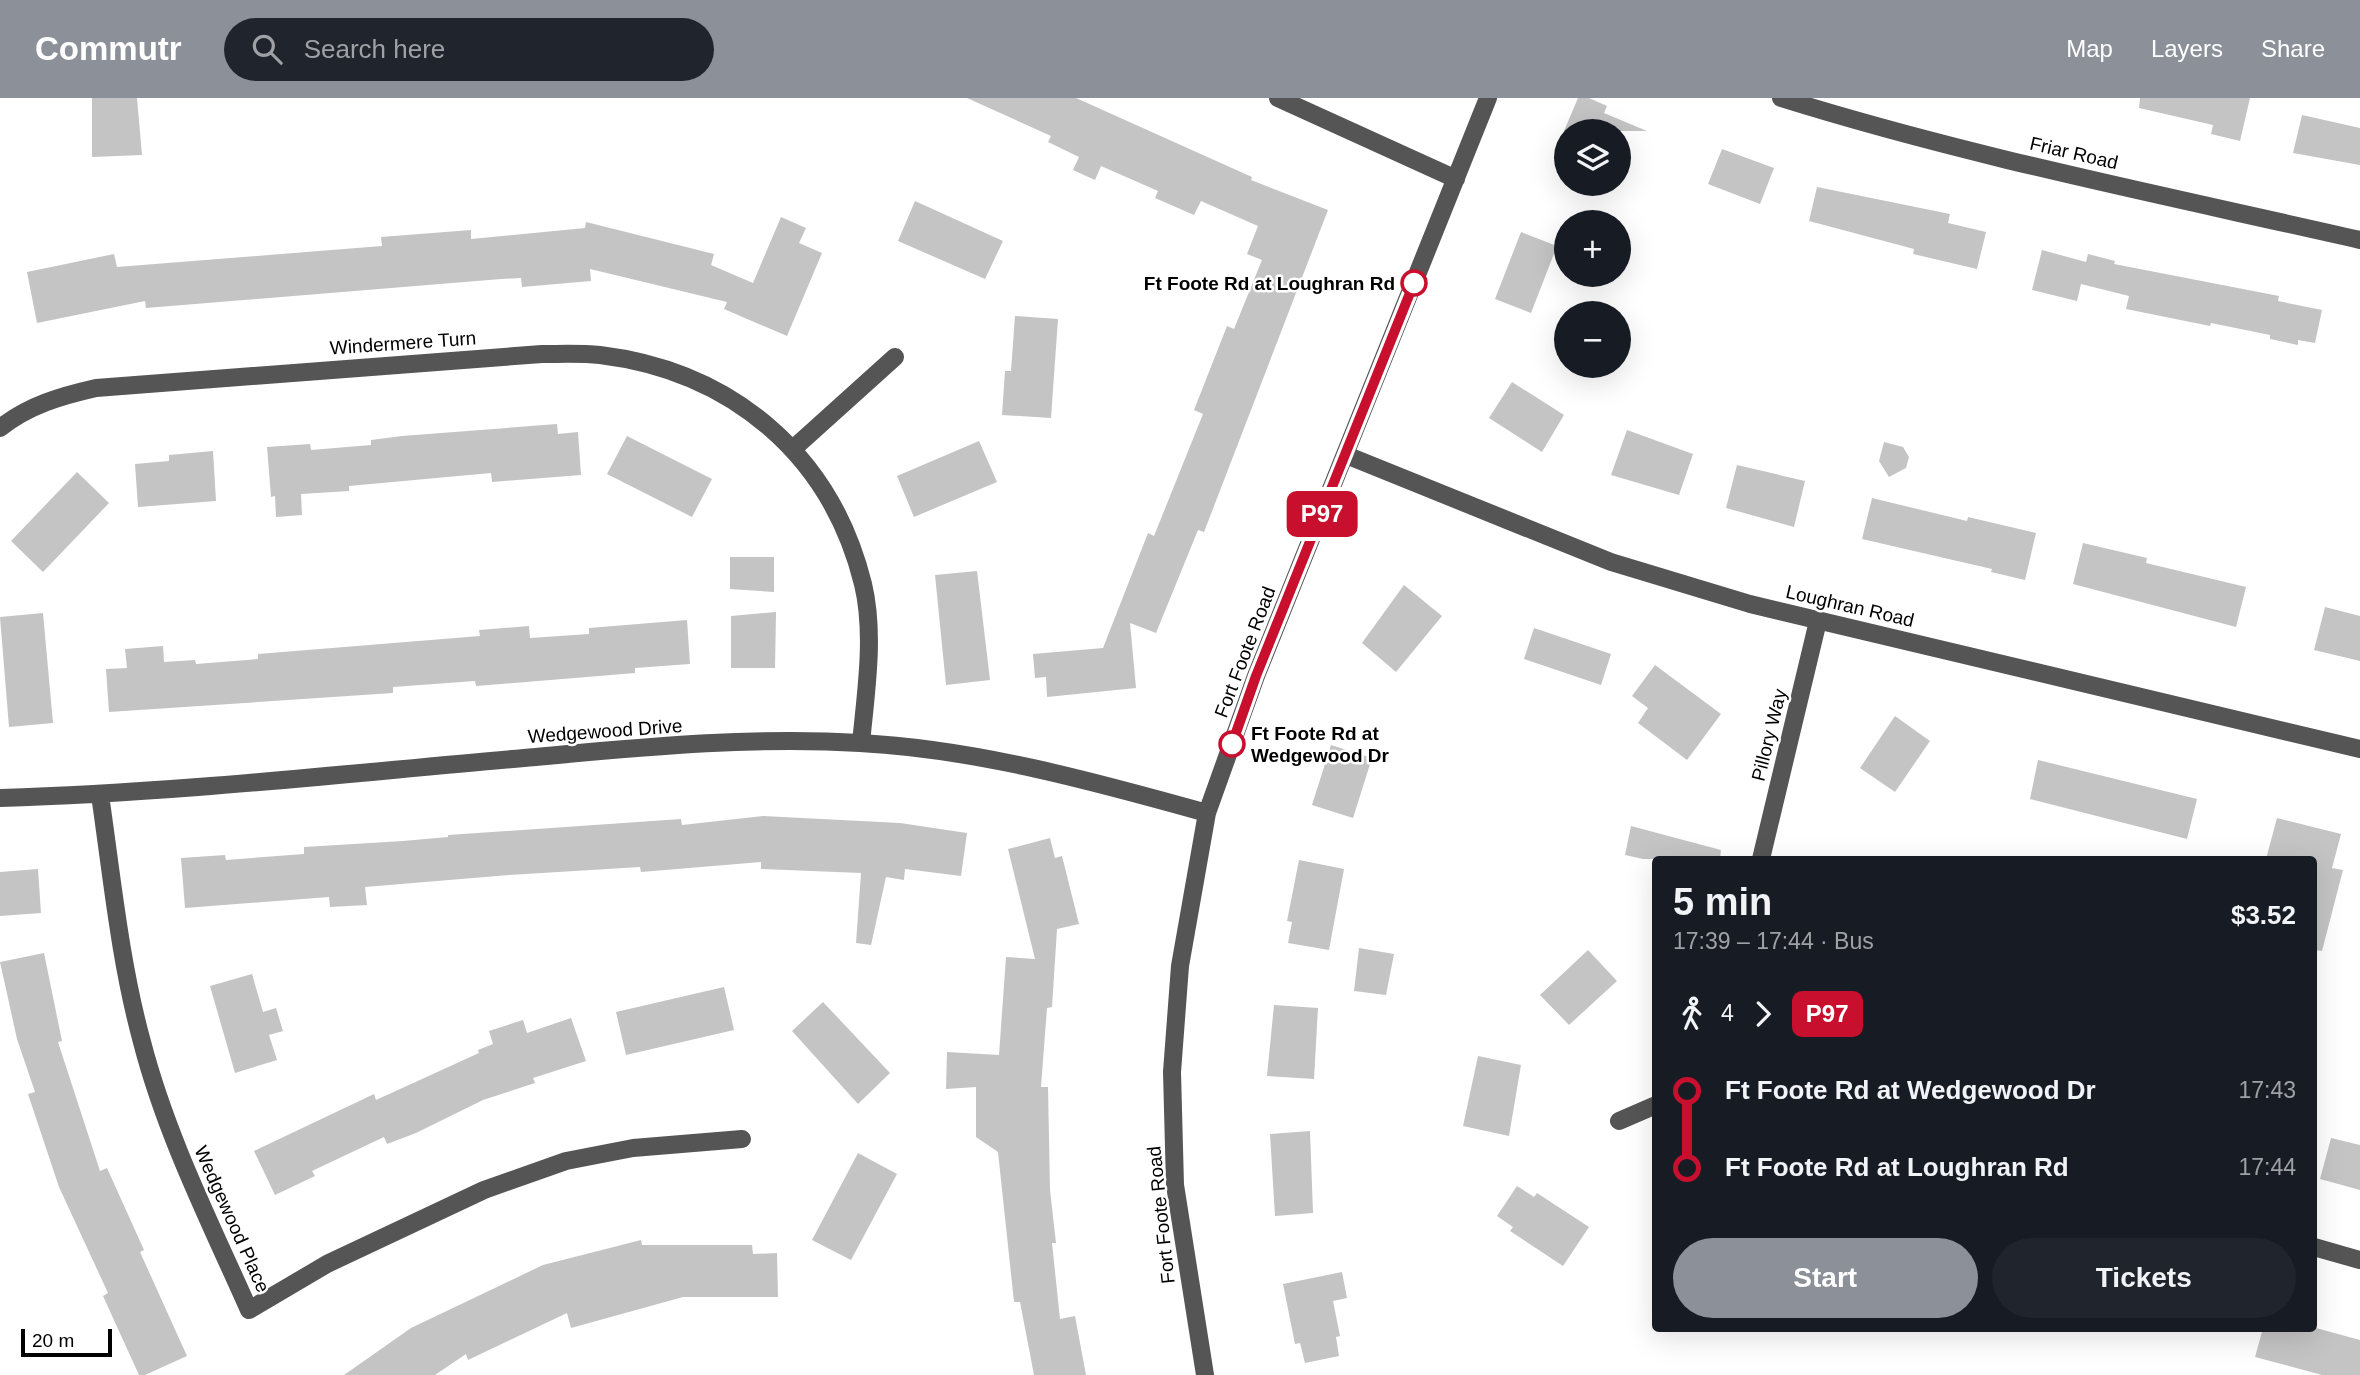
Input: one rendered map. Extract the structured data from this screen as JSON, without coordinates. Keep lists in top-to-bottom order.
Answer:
{
  "streets": {
    "street": [
      "Friar Road",
      "Windermere Turn",
      "Loughran Road",
      "Fort Foote Road",
      "Wedgewood Drive",
      "Pillory Way",
      "Wedgewood Place"
    ]
  },
  "crossings": [
    ["Windermere Turn", "Wedgewood Drive"],
    ["Loughran Road", "Fort Foote Road"],
    ["Loughran Road", "Pillory Way"],
    ["Fort Foote Road", "Wedgewood Drive"],
    ["Wedgewood Drive", "Wedgewood Place"]
  ],
  "places": ["Ft Foote Rd at Loughran Rd", "Ft Foote Rd at Wedgewood Dr"],
  "lines": ["bus line P97"],
  "scale_bar": "20 m",
  "page": {
    "header": "Commutr",
    "search": "Search here",
    "nav": ["Map", "Layers", "Share"],
    "on_map": "P97",
    "map_buttons": ["+", "−"],
    "heading": ["5 min", "17:39 – 17:44 · Bus", "$3.52"],
    "legs": ["4", "P97"],
    "list": [
      {
        "name": "Ft Foote Rd at Wedgewood Dr",
        "value": "17:43"
      },
      {
        "name": "Ft Foote Rd at Loughran Rd",
        "value": "17:44"
      }
    ],
    "buttons": ["Start", "Tickets"],
    "scale": "20 m"
  }
}
